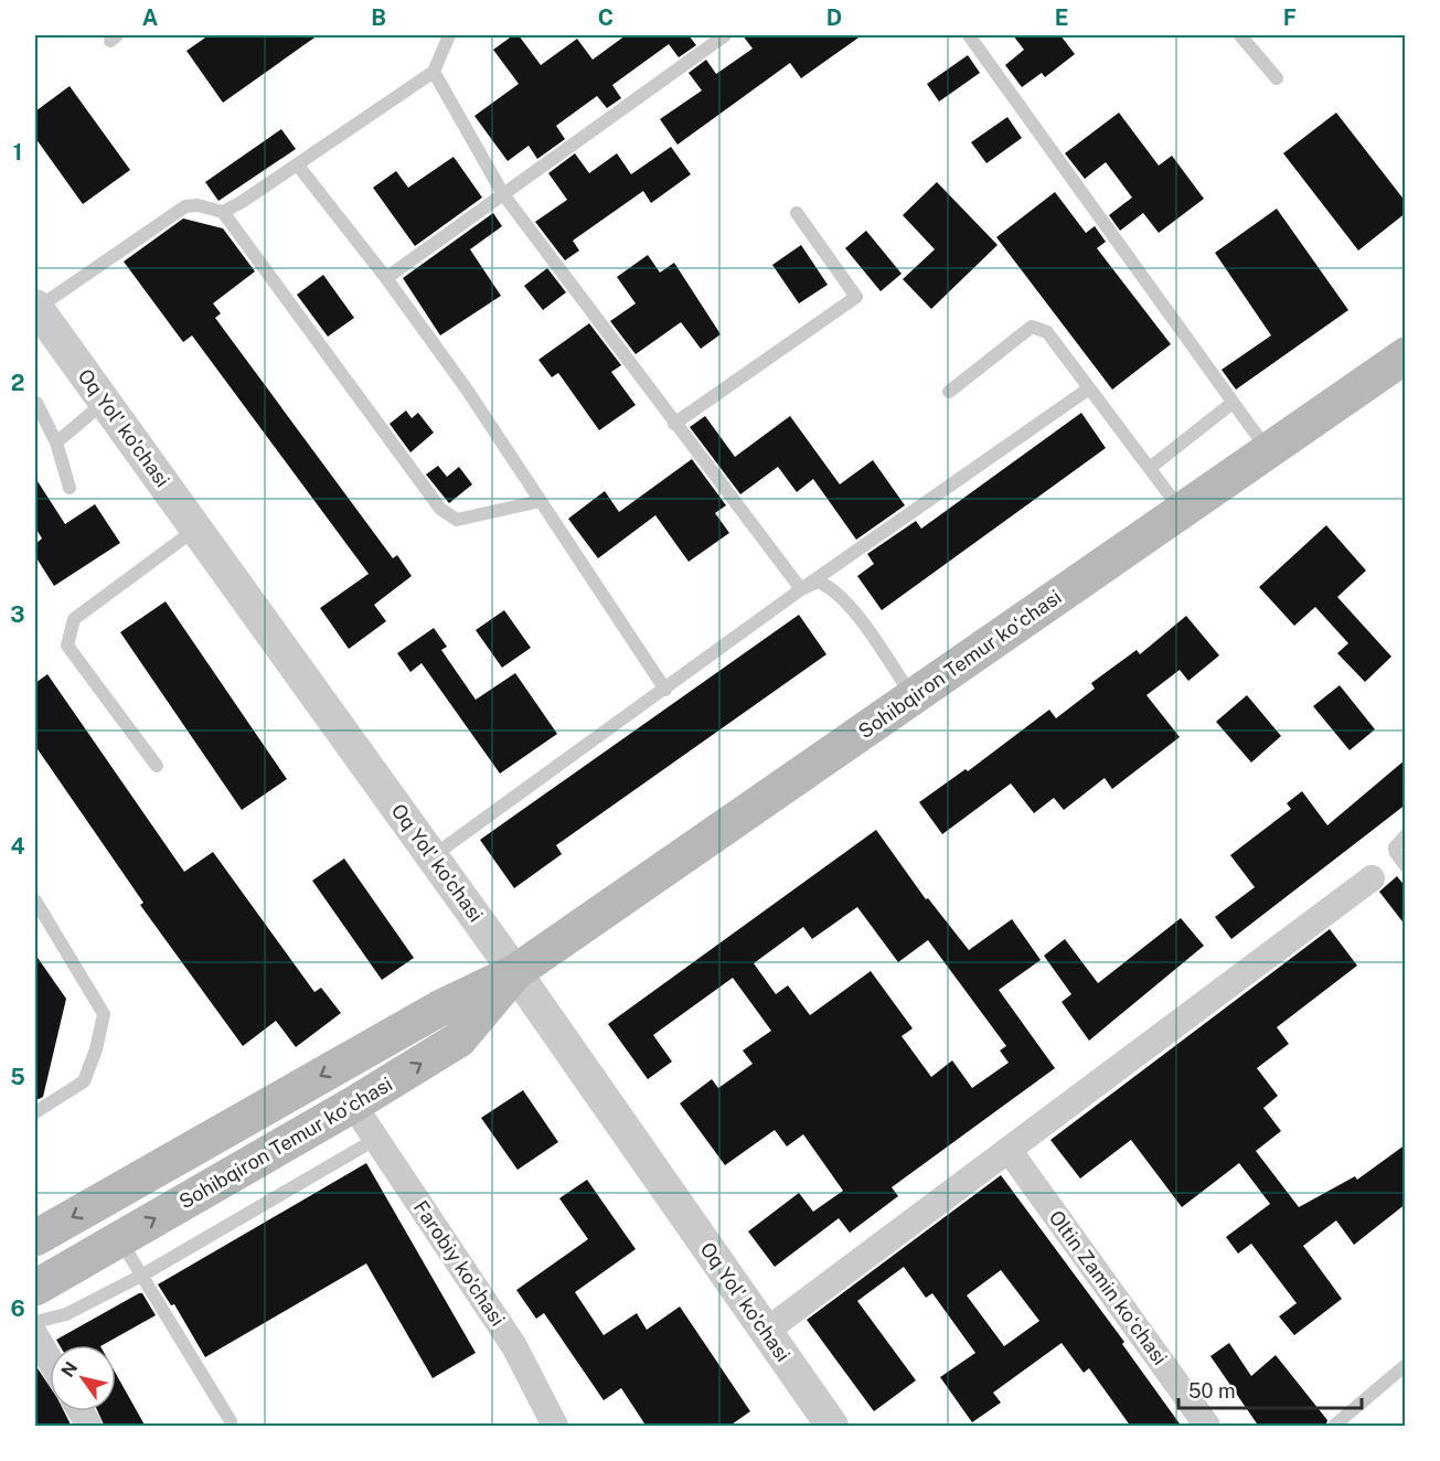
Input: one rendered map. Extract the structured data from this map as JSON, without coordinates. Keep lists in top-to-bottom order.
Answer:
{
  "streets": {
    "main road": ["Sohibqiron Temur koʻchasi"],
    "street": ["Oq Yol' ko'chasi", "Farobiy ko'chasi", "Oltin Zamin koʻchasi"]
  },
  "crossings": [
    ["Oq Yol' ko'chasi", "Sohibqiron Temur koʻchasi"],
    ["Sohibqiron Temur koʻchasi", "Farobiy ko'chasi"]
  ],
  "scale_bar": "50 m",
  "north": "top left",
  "grid": {
    "columns": [
      "A",
      "B",
      "C",
      "D",
      "E",
      "F"
    ],
    "rows": [
      "1",
      "2",
      "3",
      "4",
      "5",
      "6"
    ]
  }
}
